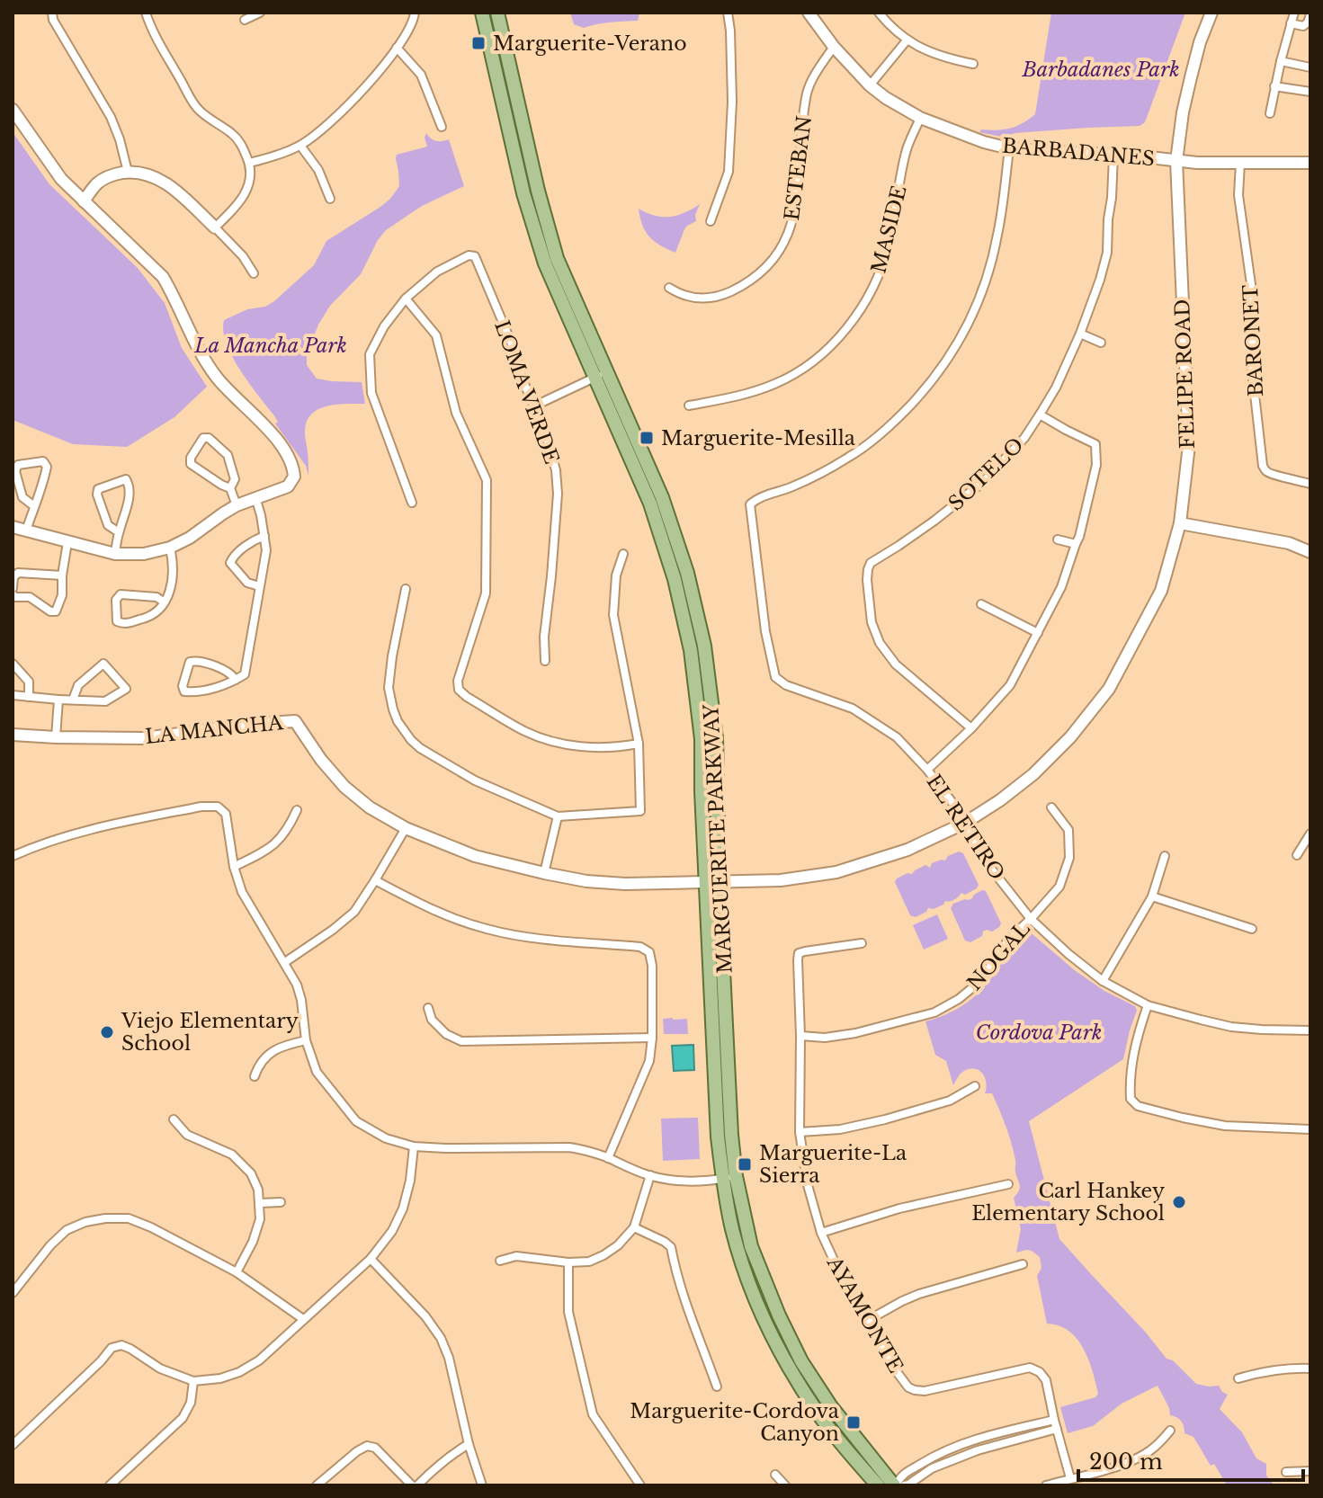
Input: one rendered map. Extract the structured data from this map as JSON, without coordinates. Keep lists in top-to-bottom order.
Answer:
{
  "streets": {
    "main road": ["MARGUERITE PARKWAY"],
    "street": [
      "BARBADANES",
      "ESTEBAN",
      "MASIDE",
      "BARONET",
      "FELIPE ROAD",
      "LOMA VERDE",
      "SOTELO",
      "LA MANCHA",
      "EL RETIRO",
      "NOGAL",
      "AYAMONTE"
    ]
  },
  "crossings": [
    ["BARBADANES", "ESTEBAN"],
    ["BARBADANES", "MASIDE"],
    ["BARBADANES", "BARONET"],
    ["BARBADANES", "FELIPE ROAD"],
    ["BARBADANES", "SOTELO"],
    ["BARBADANES", "EL RETIRO"],
    ["FELIPE ROAD", "LA MANCHA"],
    ["FELIPE ROAD", "EL RETIRO"],
    ["FELIPE ROAD", "MARGUERITE PARKWAY"],
    ["LA MANCHA", "MARGUERITE PARKWAY"],
    ["EL RETIRO", "NOGAL"],
    ["NOGAL", "AYAMONTE"]
  ],
  "parks": ["Barbadanes Park", "La Mancha Park", "Cordova Park"],
  "places": {
    "transit": [
      "Marguerite-Verano",
      "Marguerite-Mesilla",
      "Marguerite-La Sierra",
      "Marguerite-Cordova Canyon"
    ],
    "other": ["Viejo Elementary School", "Carl Hankey Elementary School"]
  },
  "scale_bar": "200 m"
}
